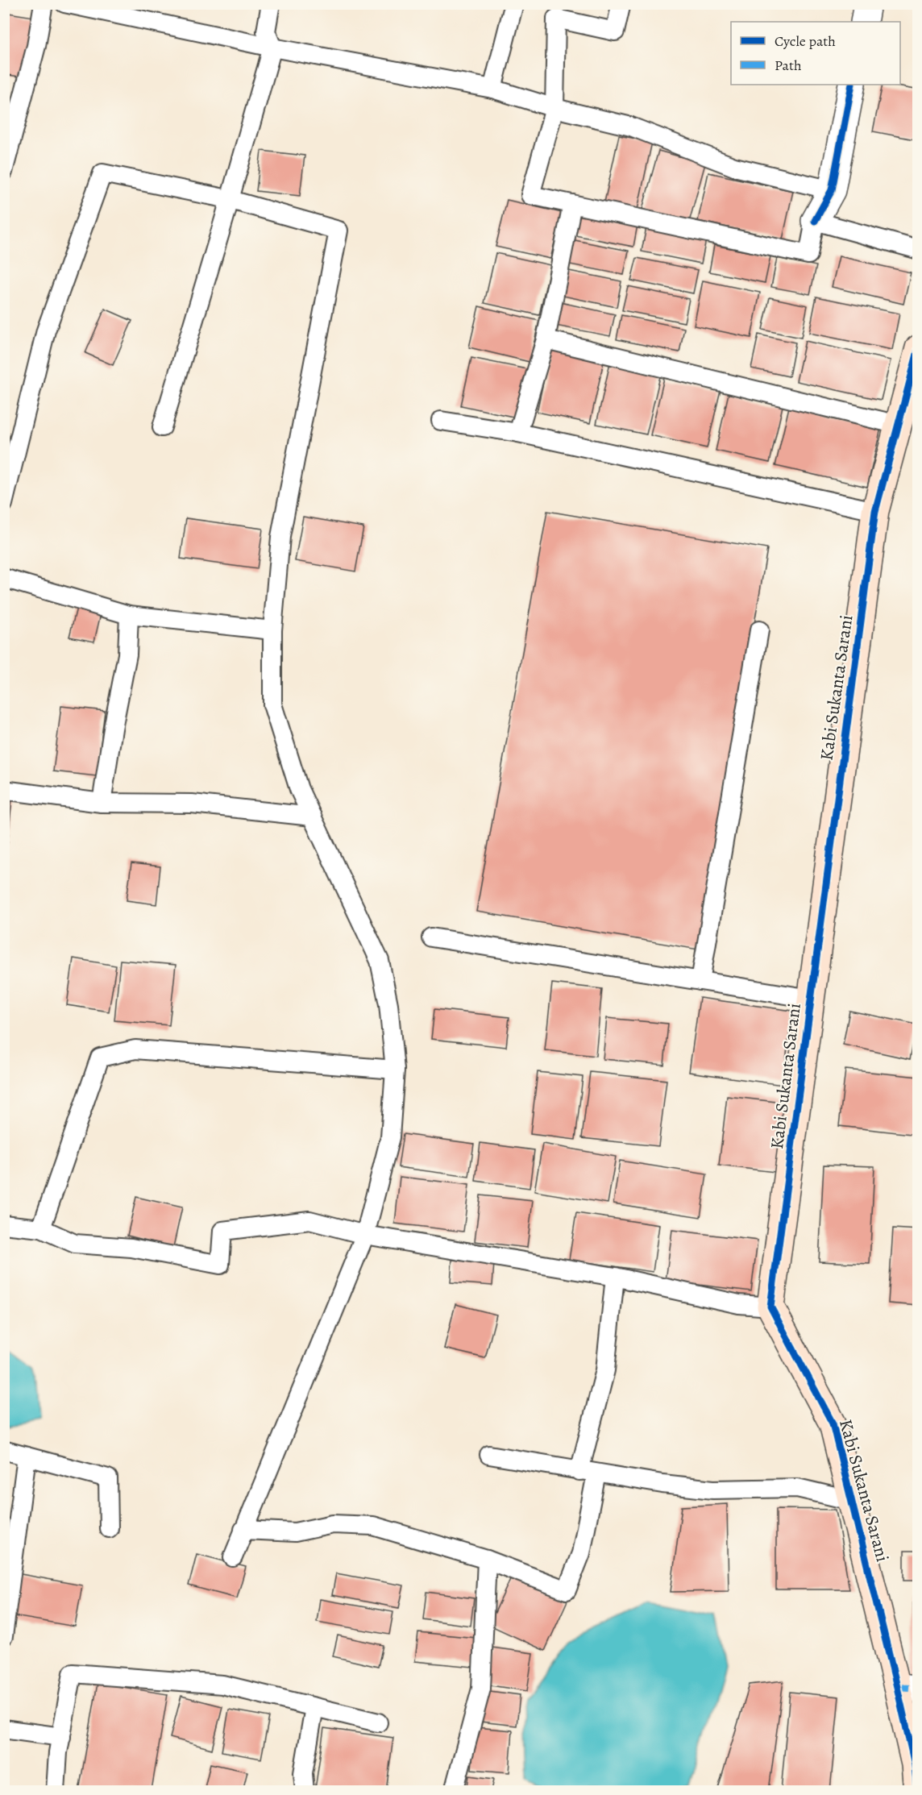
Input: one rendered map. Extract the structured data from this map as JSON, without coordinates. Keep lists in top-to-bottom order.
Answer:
{
  "streets": {
    "street": ["Kabi Sukanta Sarani"]
  },
  "legend": ["Cycle path", "Path"]
}
